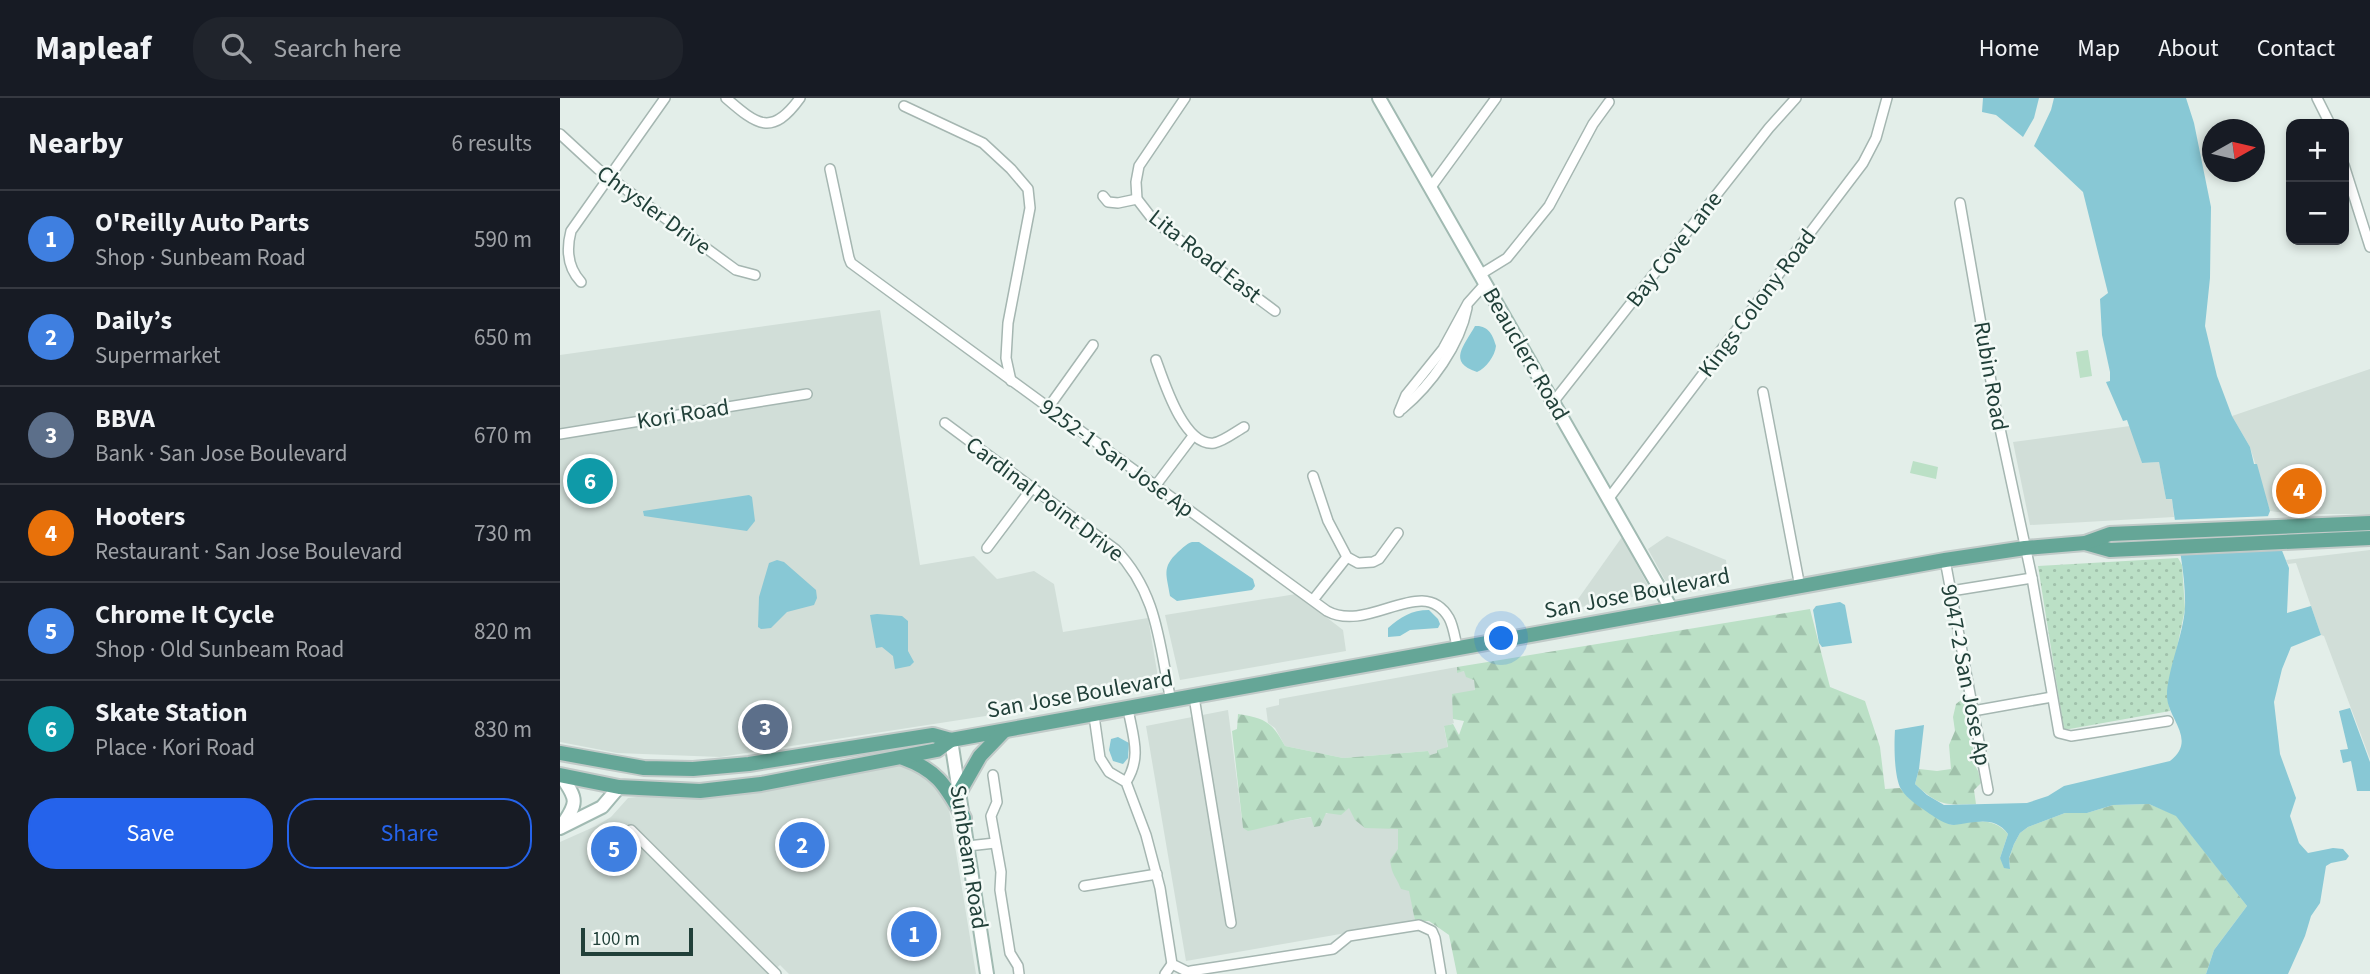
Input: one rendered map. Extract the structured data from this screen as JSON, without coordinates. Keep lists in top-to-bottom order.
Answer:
{
  "streets": {
    "main road": ["San Jose Boulevard"],
    "street": [
      "Chrysler Drive",
      "Bay Cove Lane",
      "Lita Road East",
      "Kings Colony Road",
      "Beauclerc Road",
      "Rubin Road",
      "Kori Road",
      "9252-1 San Jose Ap",
      "Cardinal Point Drive",
      "9047-2 San Jose Ap",
      "Sunbeam Road"
    ]
  },
  "crossings": [
    ["Bay Cove Lane", "Beauclerc Road"],
    ["Kings Colony Road", "Beauclerc Road"],
    ["Beauclerc Road", "San Jose Boulevard"],
    ["Rubin Road", "San Jose Boulevard"],
    ["9252-1 San Jose Ap", "San Jose Boulevard"],
    ["Cardinal Point Drive", "San Jose Boulevard"],
    ["San Jose Boulevard", "9047-2 San Jose Ap"],
    ["San Jose Boulevard", "Sunbeam Road"]
  ],
  "scale_bar": "100 m",
  "north": "right",
  "page": {
    "header": "Mapleaf",
    "search": "Search here",
    "nav": [
      "Home",
      "Map",
      "About",
      "Contact"
    ],
    "heading": ["Nearby", "6 results"],
    "map_buttons": ["+", "−"],
    "list": [
      {
        "mark": "1",
        "name": "O'Reilly Auto Parts",
        "note": "Shop · Sunbeam Road",
        "value": "590 m"
      },
      {
        "mark": "2",
        "name": "Daily’s",
        "note": "Supermarket",
        "value": "650 m"
      },
      {
        "mark": "3",
        "name": "BBVA",
        "note": "Bank · San Jose Boulevard",
        "value": "670 m"
      },
      {
        "mark": "4",
        "name": "Hooters",
        "note": "Restaurant · San Jose Boulevard",
        "value": "730 m"
      },
      {
        "mark": "5",
        "name": "Chrome It Cycle",
        "note": "Shop · Old Sunbeam Road",
        "value": "820 m"
      },
      {
        "mark": "6",
        "name": "Skate Station",
        "note": "Place · Kori Road",
        "value": "830 m"
      }
    ],
    "pins": [
      "6",
      "4",
      "3",
      "2",
      "5",
      "1"
    ],
    "buttons": ["Save", "Share"],
    "scale": "100 m"
  }
}
